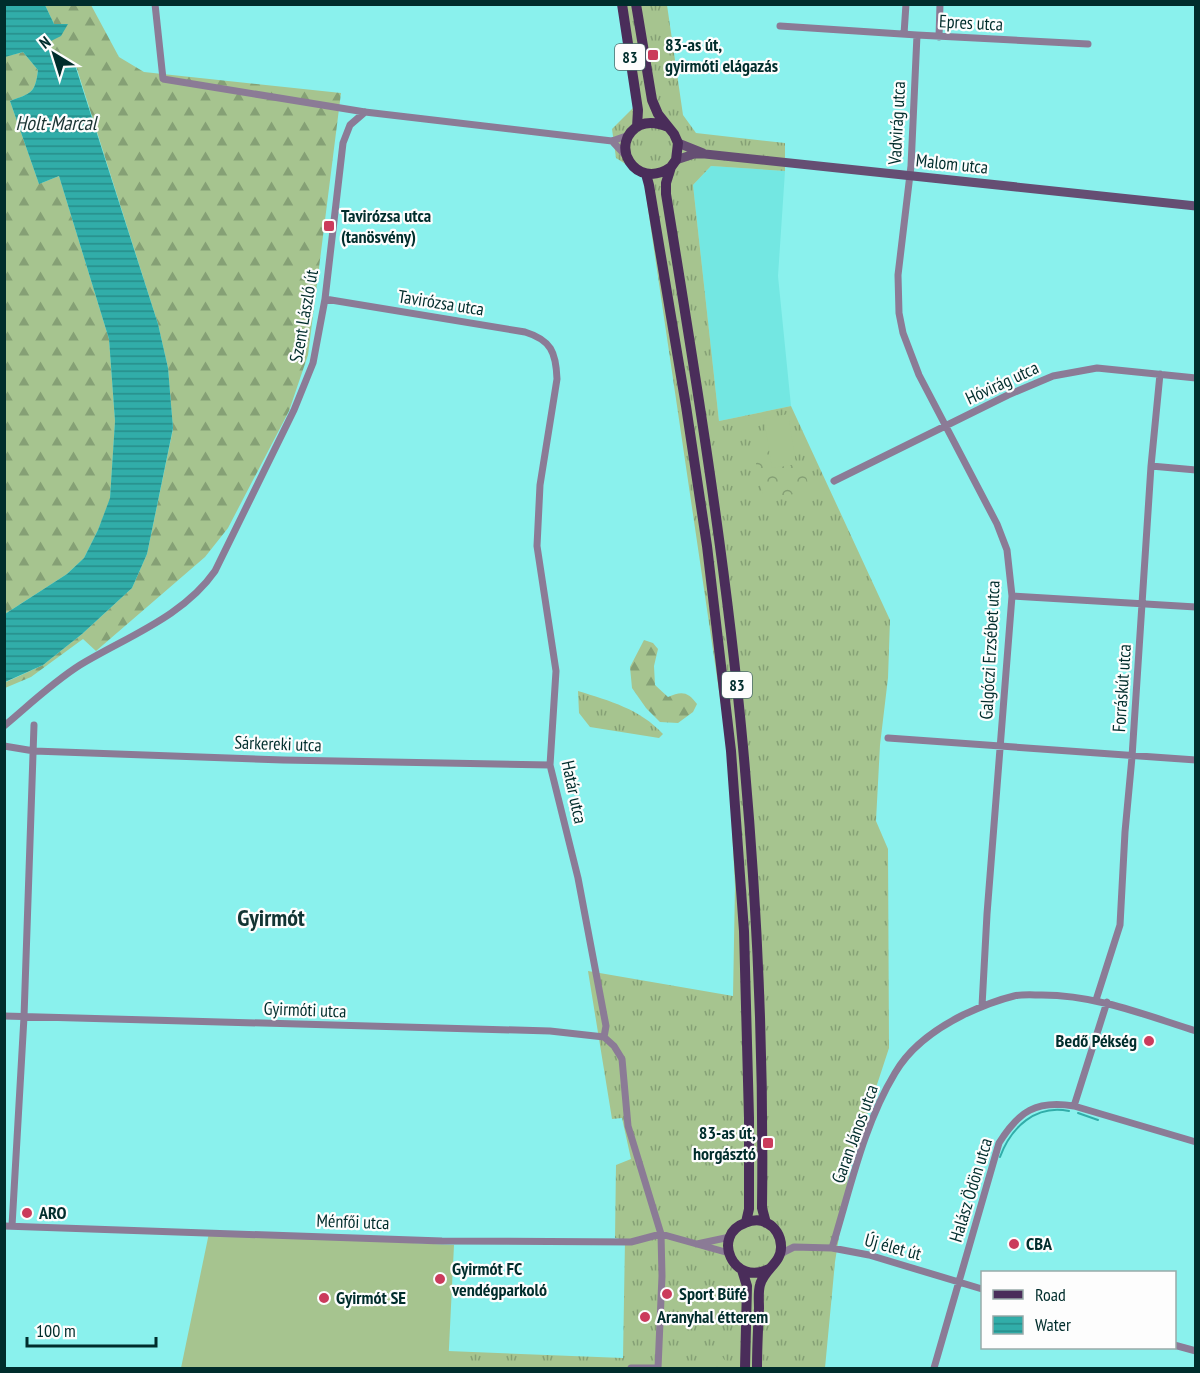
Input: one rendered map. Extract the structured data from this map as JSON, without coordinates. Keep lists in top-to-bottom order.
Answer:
{
  "streets": {
    "main road": ["83", "Malom utca"],
    "street": [
      "Epres utca",
      "Vadvirág utca",
      "Tavirózsa utca",
      "Szent László út",
      "Hóvirág utca",
      "Galgóczi Erzsébet utca",
      "Forráskút utca",
      "Sárkereki utca",
      "Határ utca",
      "Gyirmóti utca",
      "Garan János utca",
      "Halász Ödön utca",
      "Ménfői utca",
      "Új élet út"
    ]
  },
  "crossings": [
    ["Epres utca", "Vadvirág utca"],
    ["Vadvirág utca", "Malom utca"],
    ["Vadvirág utca", "Galgóczi Erzsébet utca"],
    ["Malom utca", "Galgóczi Erzsébet utca"],
    ["Tavirózsa utca", "Szent László út"],
    ["Tavirózsa utca", "Határ utca"],
    ["Hóvirág utca", "Galgóczi Erzsébet utca"],
    ["Hóvirág utca", "Forráskút utca"],
    ["Galgóczi Erzsébet utca", "Garan János utca"],
    ["Forráskút utca", "Garan János utca"],
    ["Sárkereki utca", "Határ utca"],
    ["Határ utca", "Gyirmóti utca"],
    ["Garan János utca", "Új élet út"],
    ["Halász Ödön utca", "Új élet út"]
  ],
  "districts": ["Gyirmót"],
  "water": ["Holt-Marcal"],
  "places": {
    "transit": ["83-as út, gyirmóti elágazás", "Tavirózsa utca (tanösvény)", "83-as út, horgásztó"],
    "other": [
      "Bedő Pékség",
      "ARO",
      "CBA",
      "Gyirmót FC vendégparkoló",
      "Sport Büfé",
      "Gyirmót SE",
      "Aranyhal étterem"
    ]
  },
  "legend": ["Road", "Water"],
  "scale_bar": "100 m",
  "north": "top left"
}
